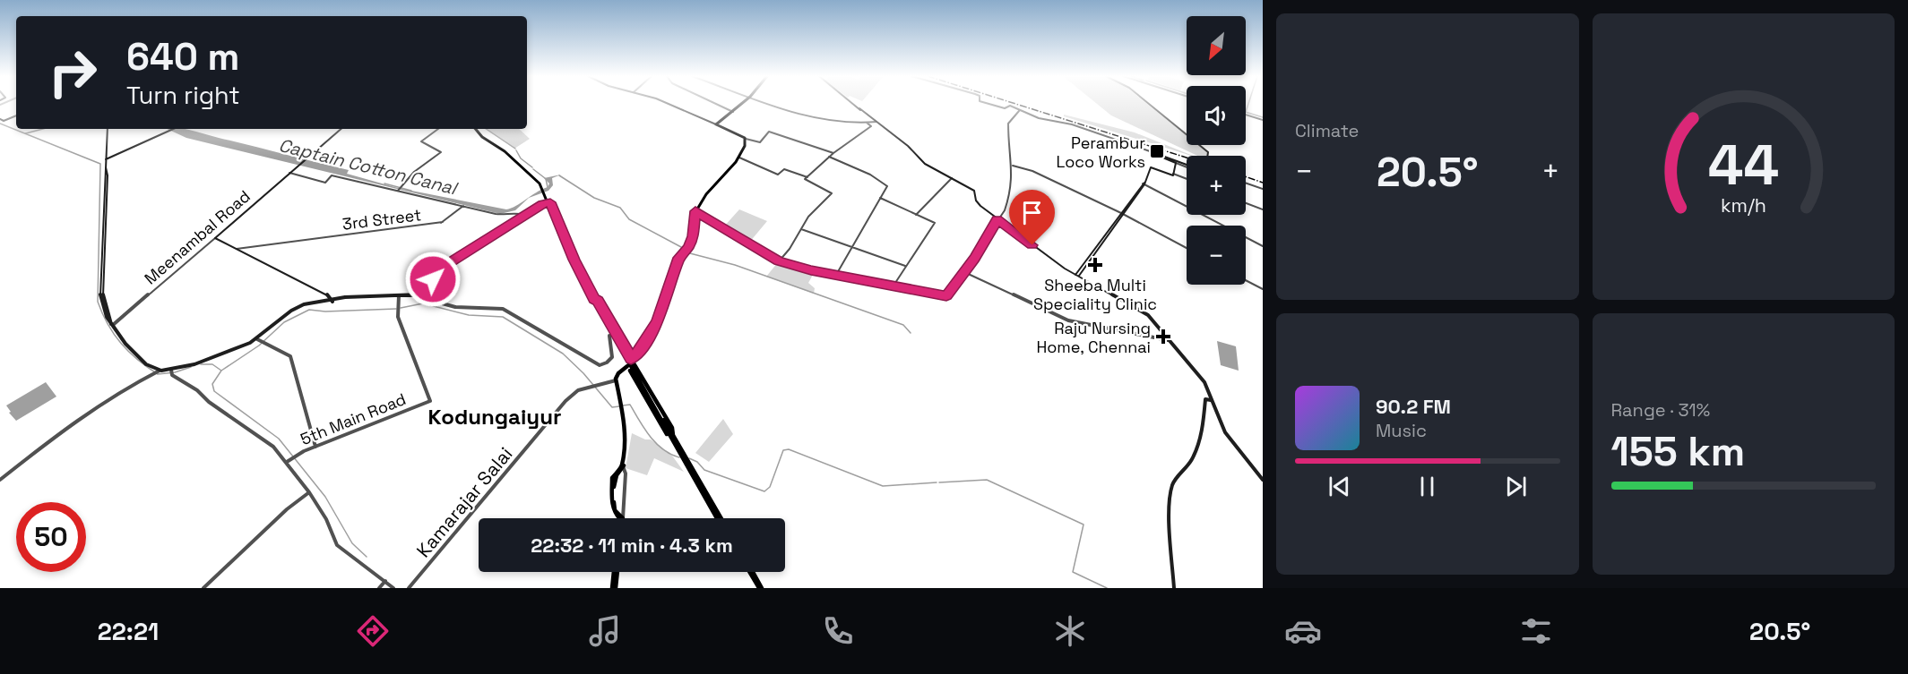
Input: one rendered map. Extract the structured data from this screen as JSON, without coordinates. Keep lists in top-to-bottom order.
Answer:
{
  "streets": {
    "main road": ["Meenambal Road"],
    "street": ["3rd Street", "5th Main Road", "Kamarajar Salai"]
  },
  "districts": ["Kodungaiyur"],
  "water": ["Captain Cotton Canal"],
  "places": {
    "transit": ["Perambur Loco Works"],
    "health": ["Sheeba Multi Speciality Clinic", "Raju Nursing Home, Chennai"]
  },
  "north": "bottom left",
  "page": {
    "tile": [
      "Climate",
      ["Range · 31%", "155 km"]
    ],
    "map_buttons": ["+", "−"],
    "turn": ["640 m", "Turn right"],
    "heat": ["−", "20.5°", "+"],
    "song": ["90.2 FM", "Music"],
    "limit": "50",
    "trip": "22:32 · 11 min · 4.3 km",
    "tabs": ["22:21", "20.5°"],
    "gauge": ["44", "km/h"]
  }
}
